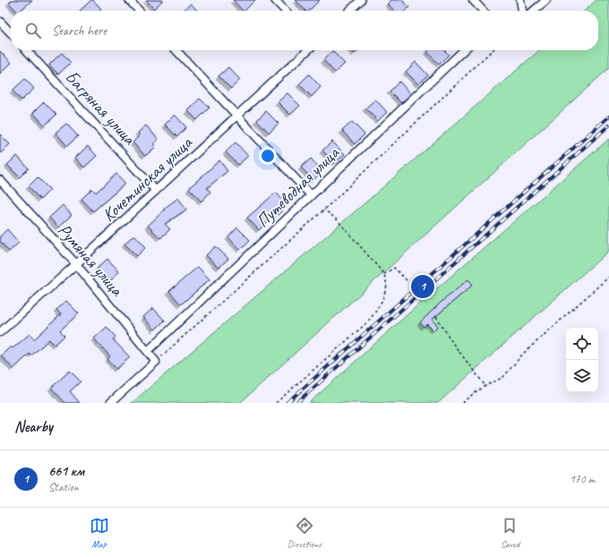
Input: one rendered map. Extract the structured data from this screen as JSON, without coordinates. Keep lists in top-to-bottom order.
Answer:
{
  "streets": {
    "street": [
      "Багряная улица",
      "Кочетинская улица",
      "Путеводная улица",
      "Румяная улица"
    ]
  },
  "crossings": [
    ["Багряная улица", "Кочетинская улица"],
    ["Кочетинская улица", "Румяная улица"],
    ["Путеводная улица", "Румяная улица"]
  ],
  "page": {
    "search": "Search here",
    "pins": "1",
    "heading": "Nearby",
    "list": [
      {
        "mark": "1",
        "name": "661 км",
        "note": "Station",
        "value": "170 m"
      }
    ],
    "nav": ["Map", "Directions", "Saved"]
  }
}
